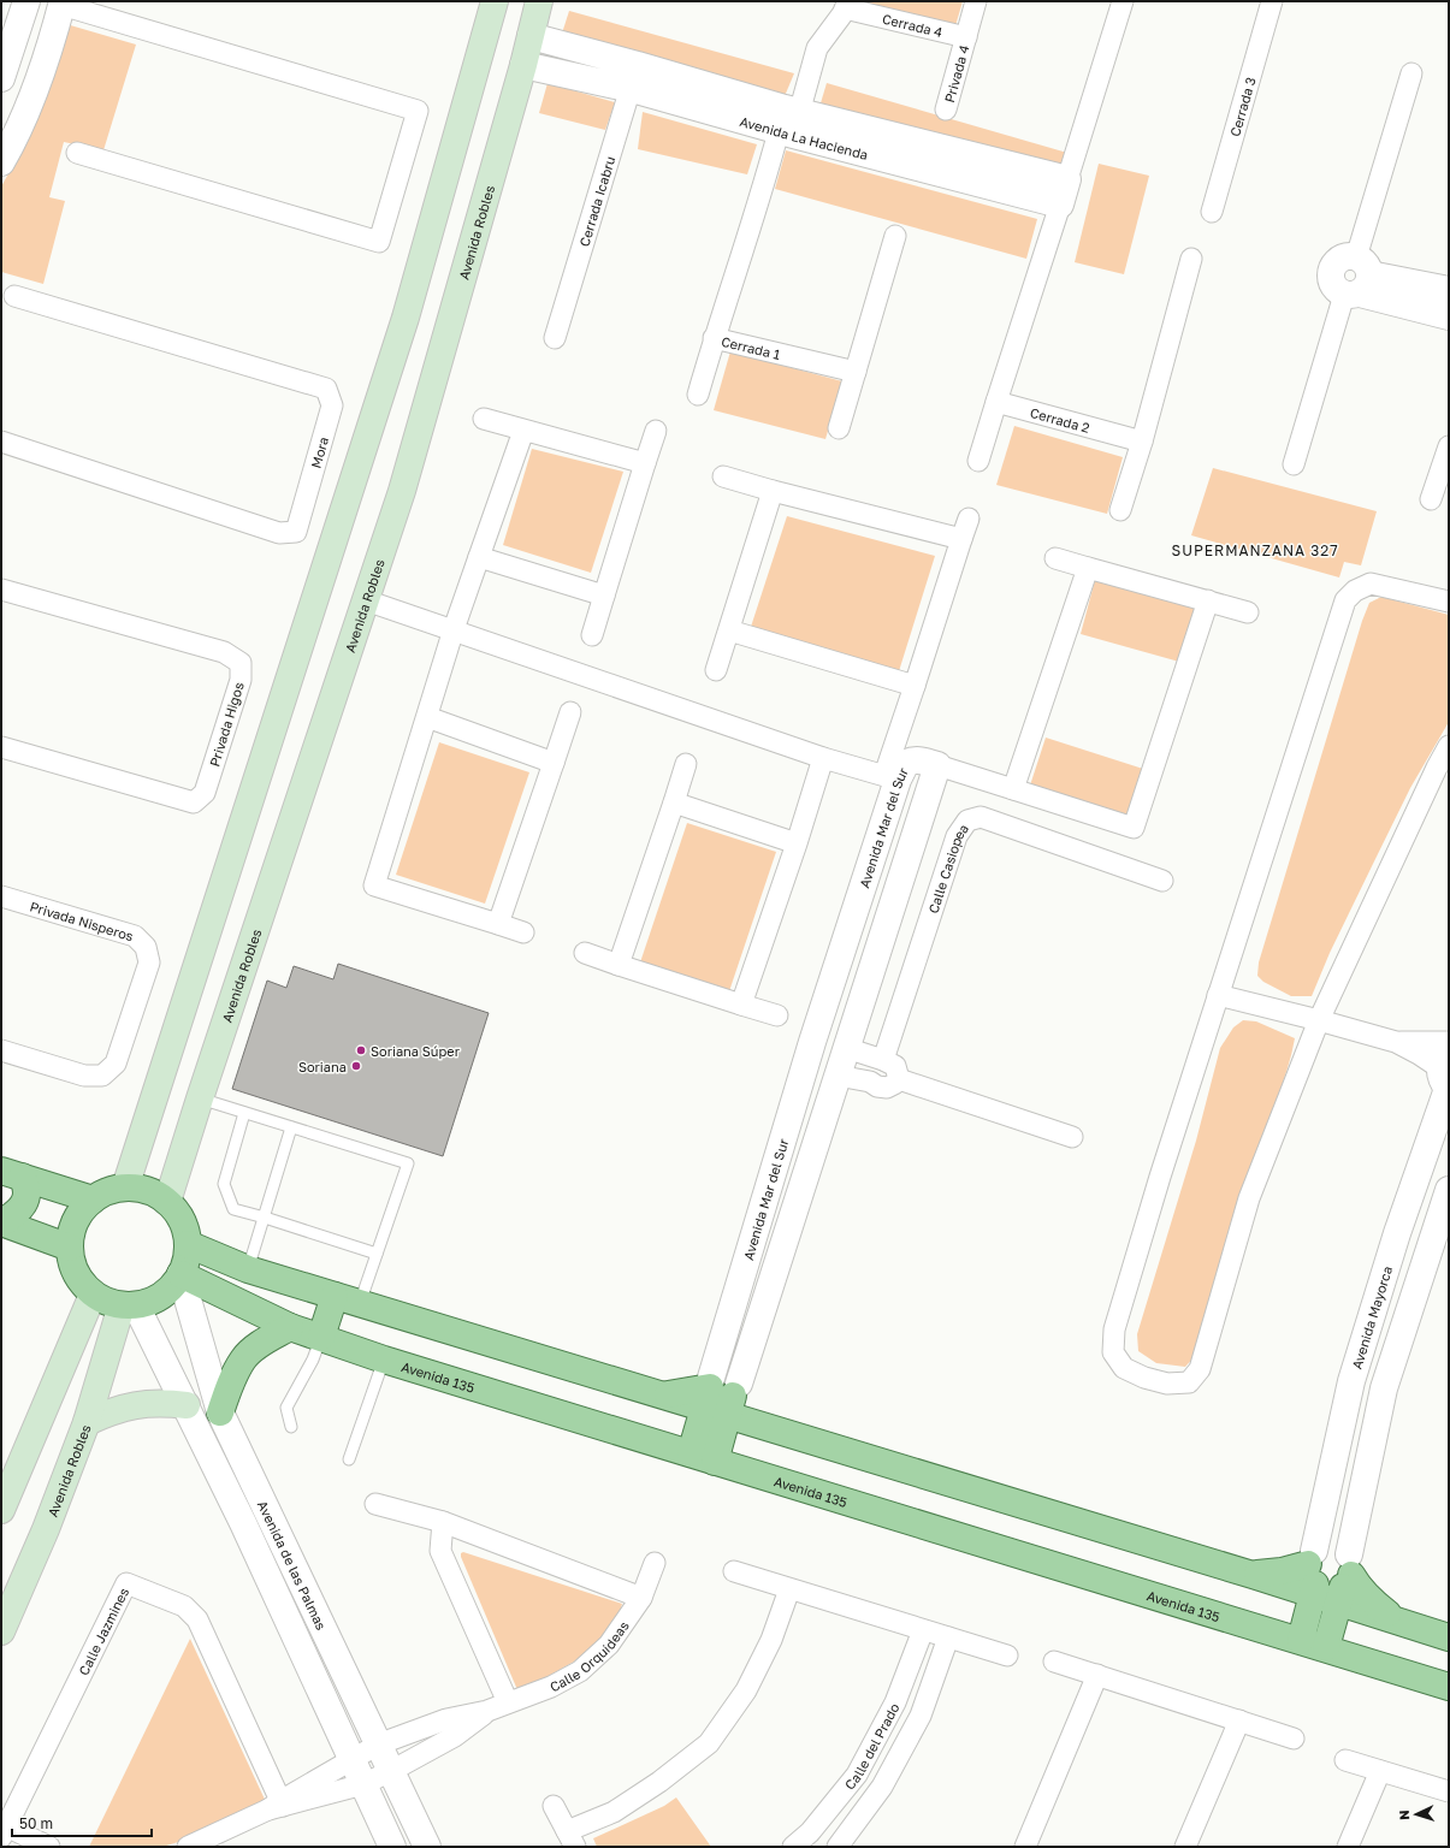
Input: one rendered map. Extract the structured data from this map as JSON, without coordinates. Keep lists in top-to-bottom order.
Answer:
{
  "streets": {
    "main road": ["Avenida Robles", "Avenida 135"],
    "street": [
      "Cerrada 4",
      "Privada 4",
      "Cerrada 3",
      "Avenida La Hacienda",
      "Cerrada Icabru",
      "Cerrada 1",
      "Cerrada 2",
      "Mora",
      "Privada Higos",
      "Avenida Mar del Sur",
      "Calle Casiopea",
      "Privada Nisperos",
      "Avenida Mayorca",
      "Avenida de las Palmas",
      "Calle Jazmines",
      "Calle Orquideas",
      "Calle del Prado"
    ]
  },
  "crossings": [
    ["Cerrada 4", "Privada 4"],
    ["Cerrada 4", "Avenida La Hacienda"],
    ["Cerrada 4", "Cerrada 1"],
    ["Avenida La Hacienda", "Cerrada Icabru"],
    ["Avenida La Hacienda", "Avenida Robles"],
    ["Avenida La Hacienda", "Cerrada 1"],
    ["Avenida Robles", "Avenida 135"],
    ["Avenida Robles", "Avenida de las Palmas"],
    ["Avenida 135", "Avenida de las Palmas"],
    ["Avenida de las Palmas", "Calle Orquideas"]
  ],
  "districts": ["SUPERMANZANA 327"],
  "places": ["Soriana Súper", "Soriana"],
  "scale_bar": "50 m",
  "north": "left"
}
